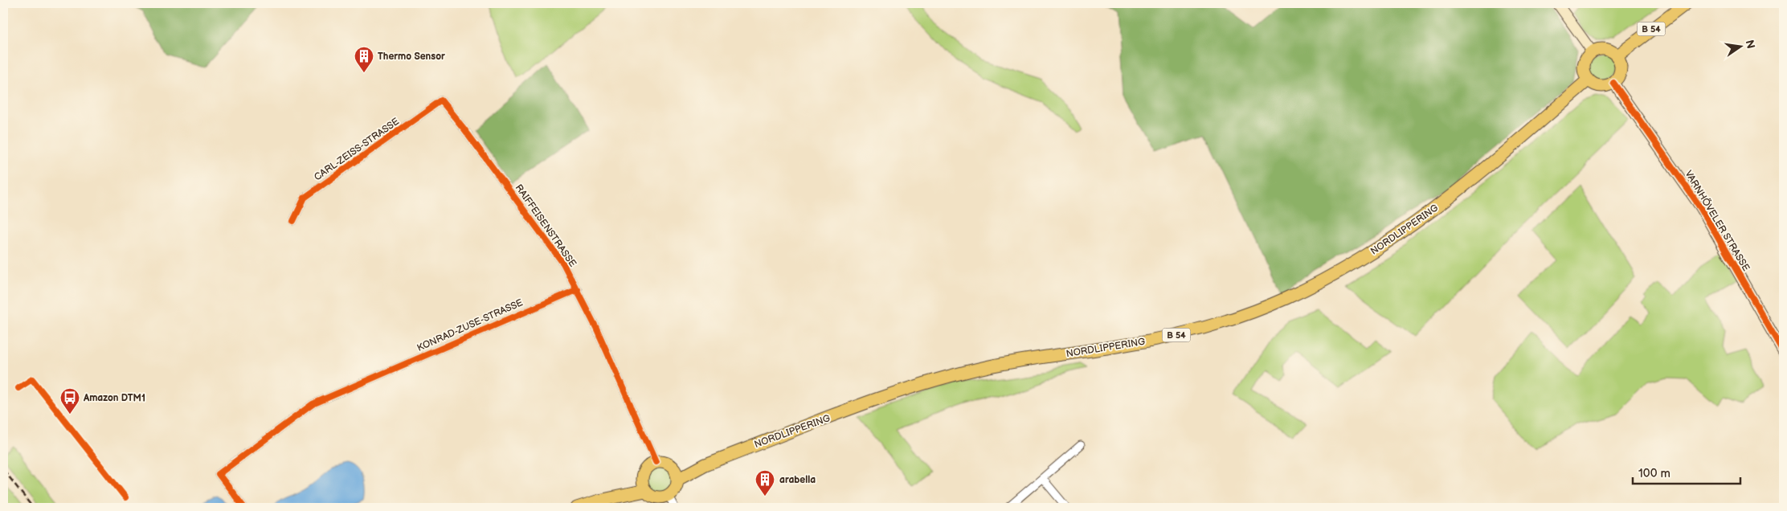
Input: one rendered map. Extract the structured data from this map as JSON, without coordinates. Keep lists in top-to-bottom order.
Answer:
{
  "streets": {
    "main road": ["B 54", "NORDLIPPERING"],
    "street": [
      "CARL-ZEISS-STRASSE",
      "VARNHÖVELER STRASSE",
      "RAIFFEISENSTRASSE",
      "KONRAD-ZUSE-STRASSE"
    ]
  },
  "crossings": [
    ["B 54", "VARNHÖVELER STRASSE"],
    ["B 54", "NORDLIPPERING"],
    ["CARL-ZEISS-STRASSE", "RAIFFEISENSTRASSE"],
    ["VARNHÖVELER STRASSE", "NORDLIPPERING"],
    ["RAIFFEISENSTRASSE", "NORDLIPPERING"],
    ["RAIFFEISENSTRASSE", "KONRAD-ZUSE-STRASSE"]
  ],
  "places": {
    "building": ["Thermo Sensor", "arabella"],
    "bus stop": ["Amazon DTM1"]
  },
  "scale_bar": "100 m",
  "north": "right"
}
